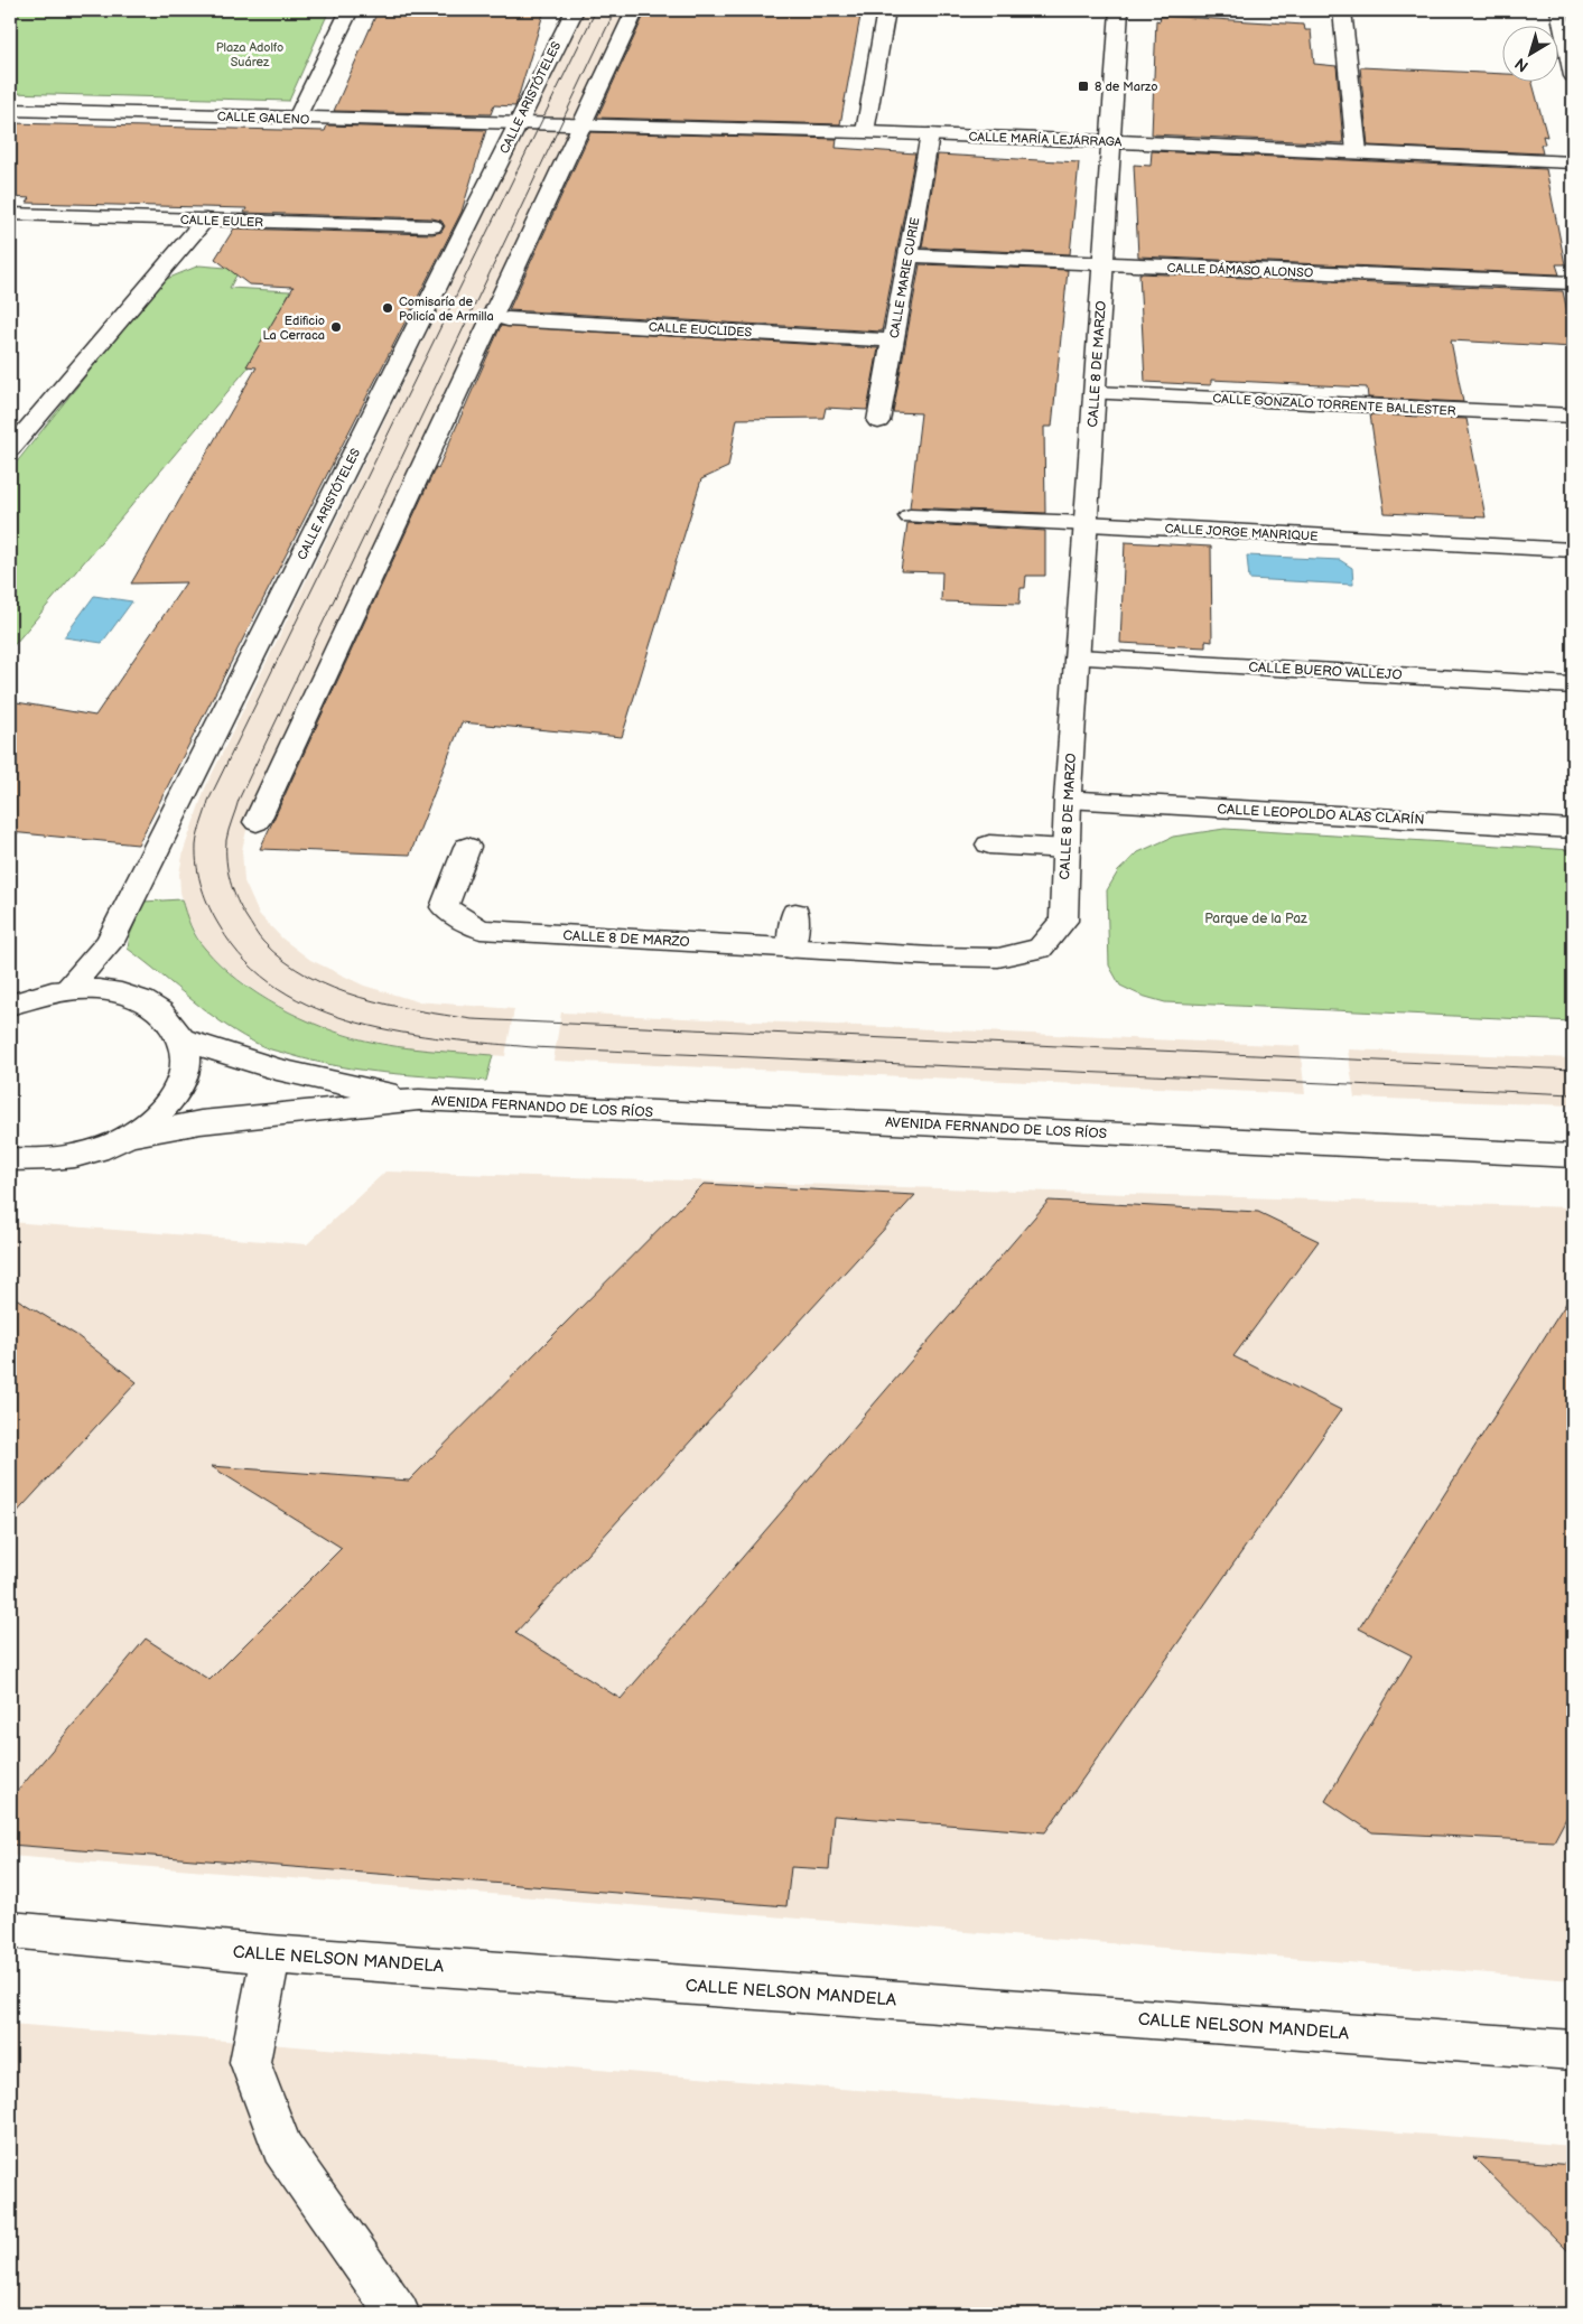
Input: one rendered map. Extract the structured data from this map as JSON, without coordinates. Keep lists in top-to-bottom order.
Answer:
{
  "streets": {
    "street": [
      "CALLE ARISTÓTELES",
      "CALLE GALENO",
      "CALLE MARÍA LEJÁRRAGA",
      "CALLE EULER",
      "CALLE DÁMASO ALONSO",
      "CALLE MARIE CURIE",
      "CALLE EUCLIDES",
      "CALLE 8 DE MARZO",
      "CALLE GONZALO TORRENTE BALLESTER",
      "CALLE JORGE MANRIQUE",
      "CALLE BUERO VALLEJO",
      "CALLE LEOPOLDO ALAS CLARÍN",
      "AVENIDA FERNANDO DE LOS RÍOS",
      "CALLE NELSON MANDELA"
    ]
  },
  "crossings": [
    ["CALLE ARISTÓTELES", "CALLE GALENO"],
    ["CALLE ARISTÓTELES", "CALLE MARÍA LEJÁRRAGA"],
    ["CALLE GALENO", "CALLE MARÍA LEJÁRRAGA"],
    ["CALLE MARÍA LEJÁRRAGA", "CALLE MARIE CURIE"],
    ["CALLE MARÍA LEJÁRRAGA", "CALLE 8 DE MARZO"],
    ["CALLE DÁMASO ALONSO", "CALLE MARIE CURIE"],
    ["CALLE DÁMASO ALONSO", "CALLE 8 DE MARZO"],
    ["CALLE MARIE CURIE", "CALLE EUCLIDES"],
    ["CALLE 8 DE MARZO", "CALLE GONZALO TORRENTE BALLESTER"],
    ["CALLE 8 DE MARZO", "CALLE JORGE MANRIQUE"],
    ["CALLE 8 DE MARZO", "CALLE BUERO VALLEJO"],
    ["CALLE 8 DE MARZO", "CALLE LEOPOLDO ALAS CLARÍN"]
  ],
  "parks": ["Plaza Adolfo Suárez", "Parque de la Paz"],
  "places": {
    "transit": ["8 de Marzo"],
    "other": ["Comisaría de Policía de Armilla", "Edificio La Cerraca"]
  },
  "north": "bottom left"
}
